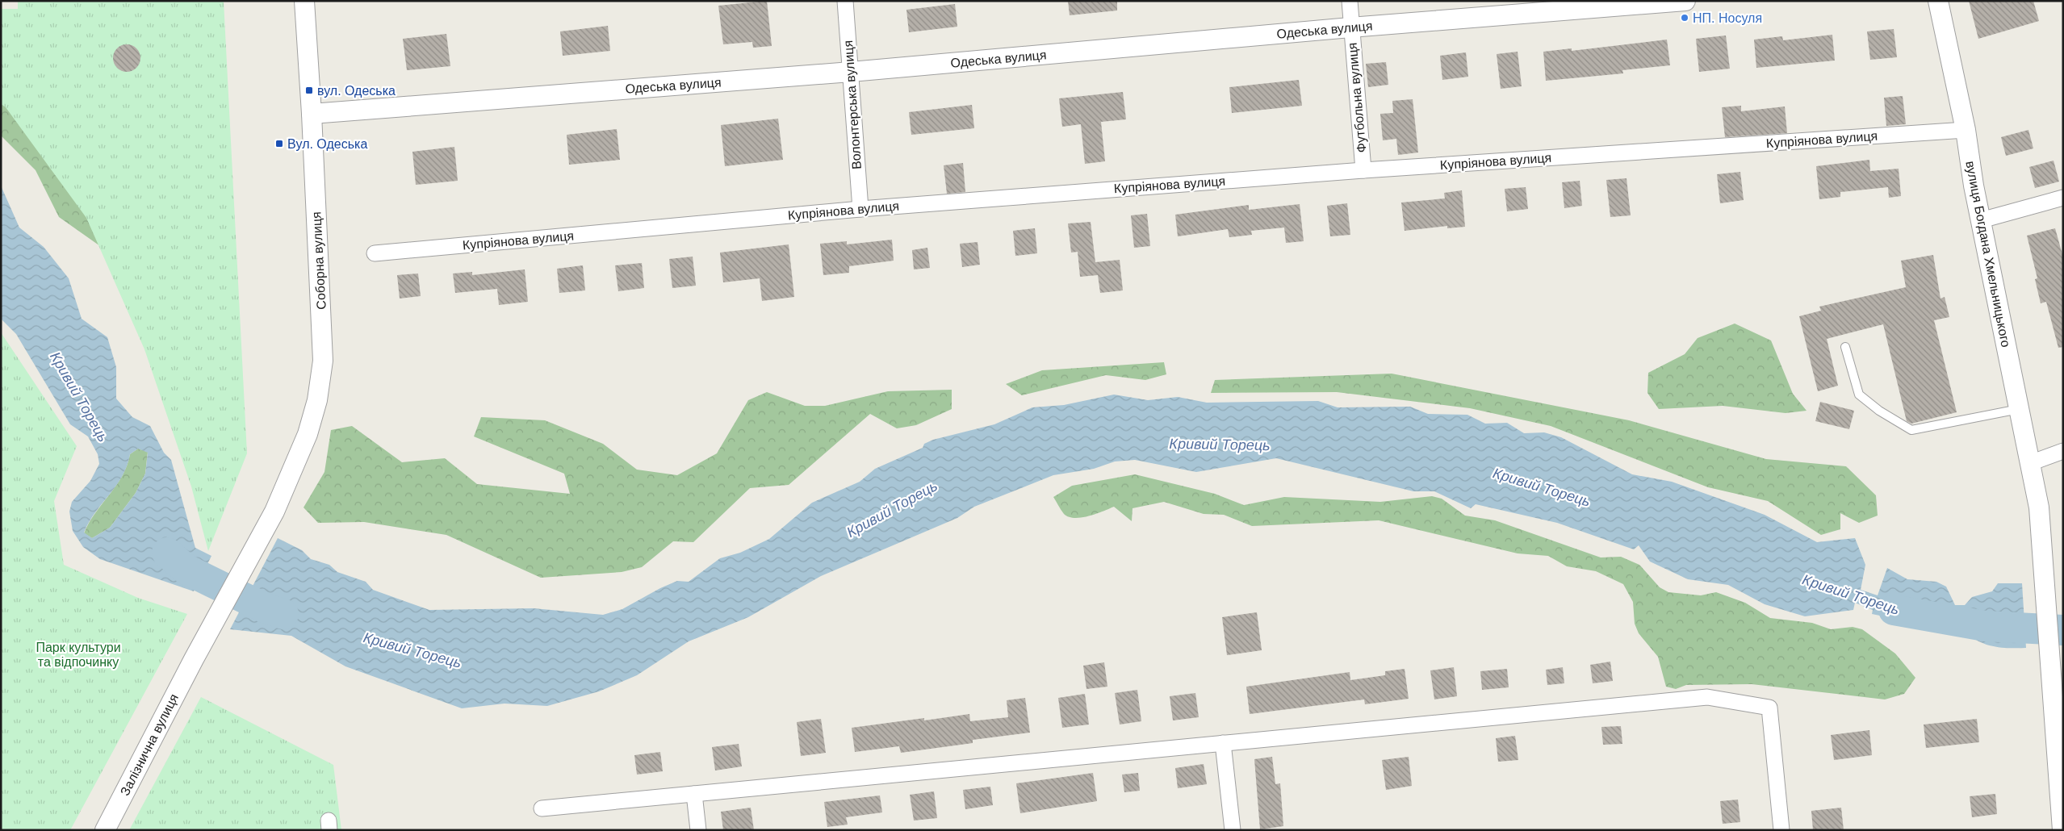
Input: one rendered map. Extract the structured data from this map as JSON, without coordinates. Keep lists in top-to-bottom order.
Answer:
{
  "streets": {
    "street": [
      "Одеська вулиця",
      "Футбольна вулиця",
      "Волонтерська вулиця",
      "Купріянова вулиця",
      "вулиця Богдана Хмельницького",
      "Соборна вулиця",
      "Залізнична вулиця"
    ]
  },
  "crossings": [
    ["Одеська вулиця", "Футбольна вулиця"],
    ["Одеська вулиця", "Волонтерська вулиця"],
    ["Одеська вулиця", "Соборна вулиця"],
    ["Футбольна вулиця", "Купріянова вулиця"],
    ["Волонтерська вулиця", "Купріянова вулиця"],
    ["Купріянова вулиця", "вулиця Богдана Хмельницького"],
    ["Соборна вулиця", "Залізнична вулиця"]
  ],
  "water": ["Кривий Торець"],
  "parks": ["Парк культури та відпочинку"],
  "places": {
    "other": ["НП. Носуля"],
    "transit": ["вул. Одеська", "Вул. Одеська"]
  }
}
